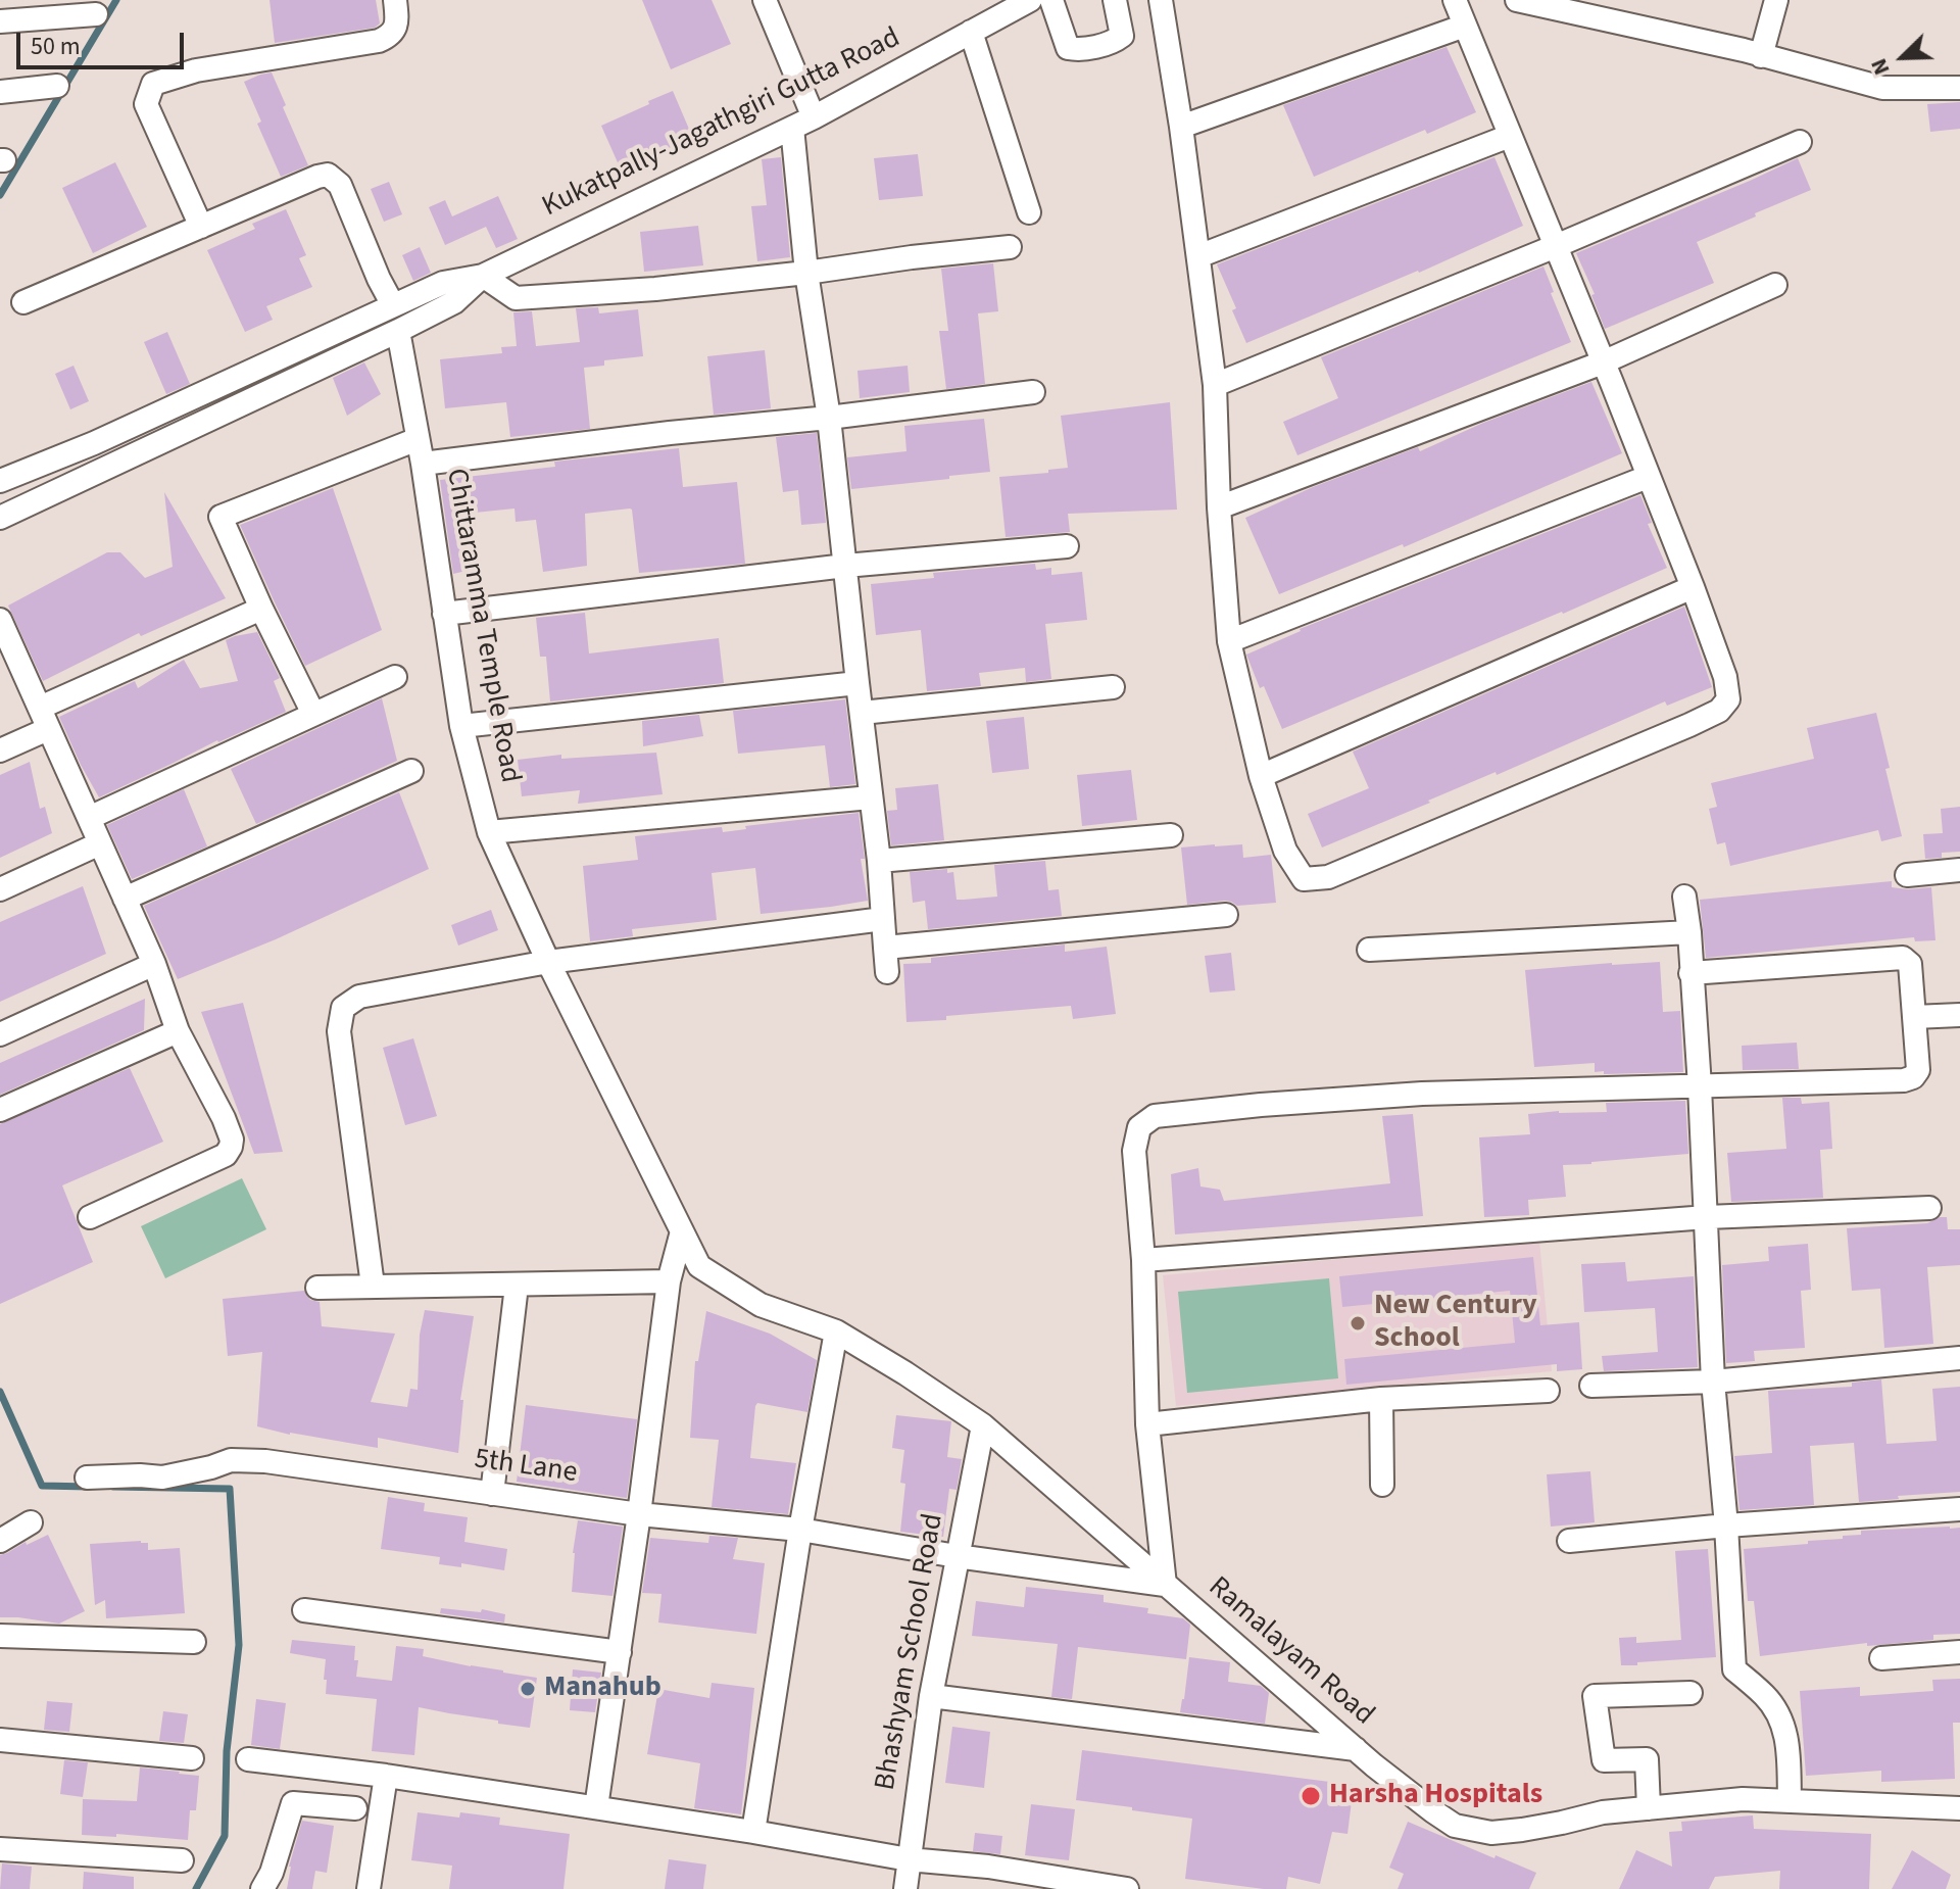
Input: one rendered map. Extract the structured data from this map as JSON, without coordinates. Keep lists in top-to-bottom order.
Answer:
{
  "streets": {
    "street": [
      "Kukatpally-Jagathgiri Gutta Road",
      "Chittaramma Temple Road",
      "5th Lane",
      "Bhashyam School Road",
      "Ramalayam Road"
    ]
  },
  "crossings": [
    ["Kukatpally-Jagathgiri Gutta Road", "Chittaramma Temple Road"],
    ["Chittaramma Temple Road", "Ramalayam Road"],
    ["5th Lane", "Bhashyam School Road"],
    ["5th Lane", "Ramalayam Road"],
    ["Bhashyam School Road", "Ramalayam Road"]
  ],
  "places": ["New Century School", "Manahub", "Harsha Hospitals"],
  "scale_bar": "50 m",
  "north": "bottom left"
}
